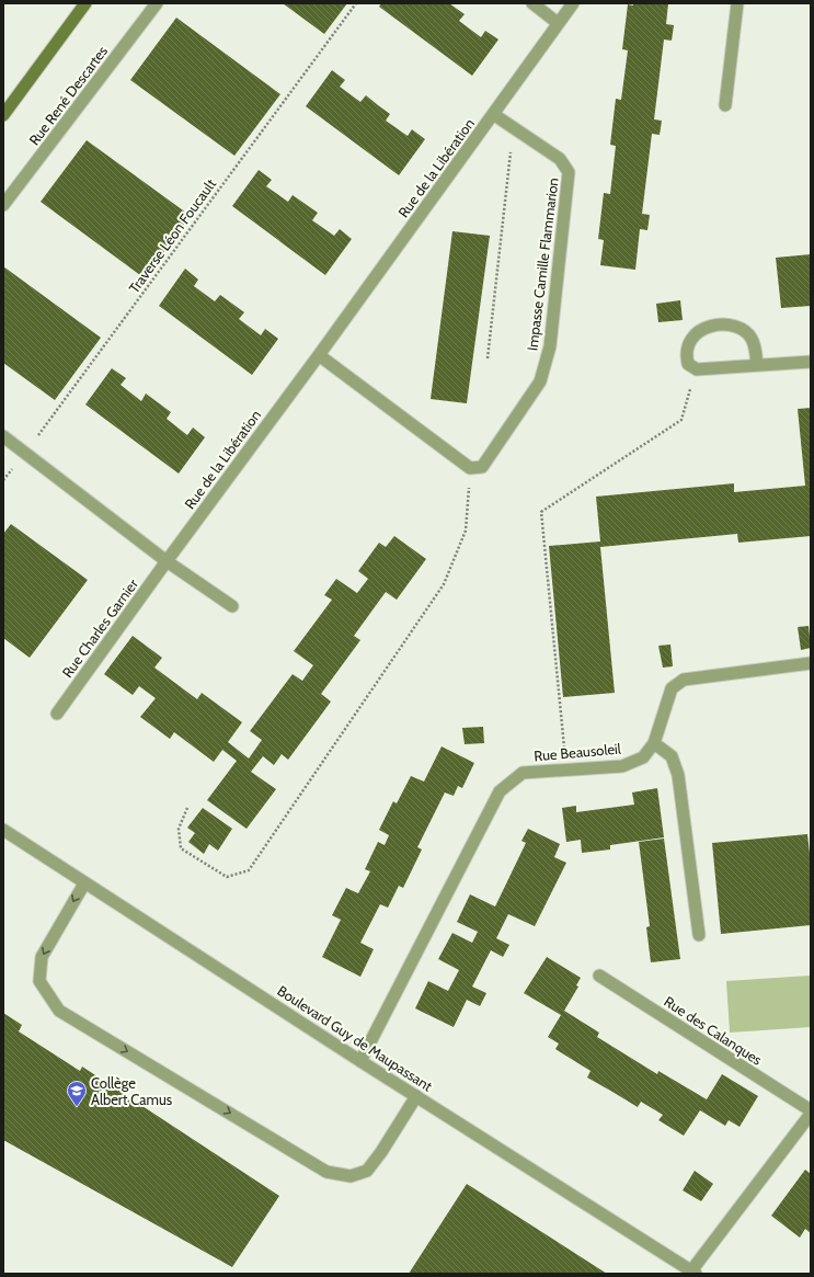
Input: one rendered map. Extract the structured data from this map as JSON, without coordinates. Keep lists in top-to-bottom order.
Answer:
{
  "streets": {
    "street": [
      "Rue René Descartes",
      "Rue de la Libération",
      "Impasse Camille Flammarion",
      "Rue Charles Garnier",
      "Rue Beausoleil",
      "Rue des Calanques",
      "Boulevard Guy de Maupassant"
    ],
    "path": ["Traverse Léon Foucault"]
  },
  "crossings": [
    ["Rue de la Libération", "Impasse Camille Flammarion"],
    ["Rue de la Libération", "Rue Charles Garnier"],
    ["Rue Beausoleil", "Boulevard Guy de Maupassant"],
    ["Rue des Calanques", "Boulevard Guy de Maupassant"]
  ],
  "places": {
    "school or university": ["Collège Albert Camus"]
  }
}
